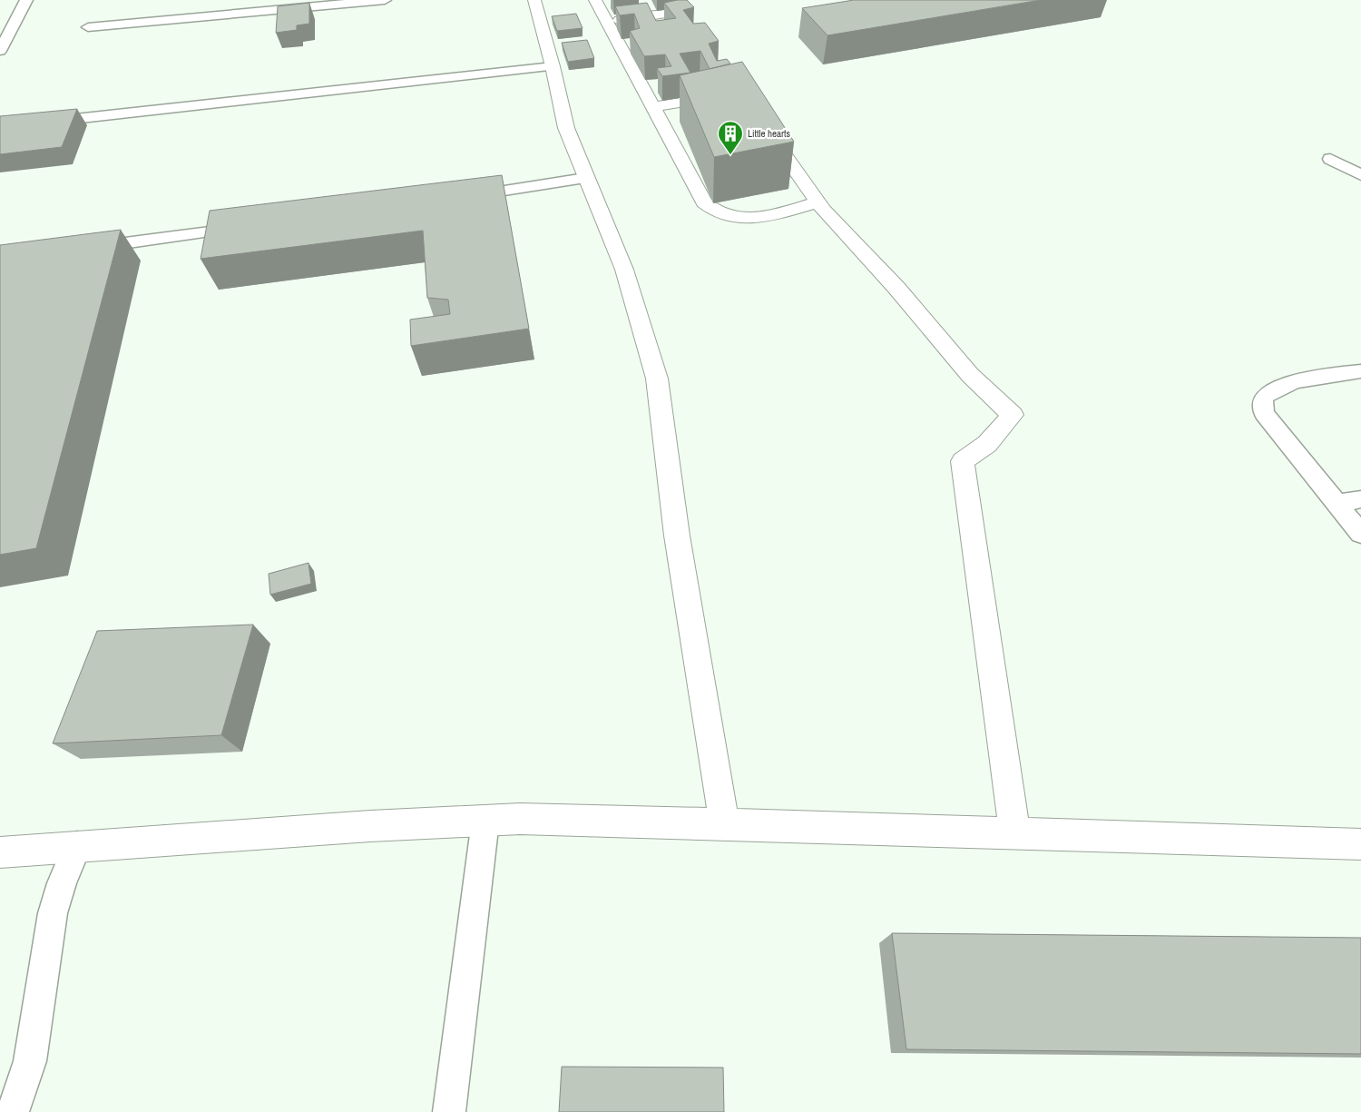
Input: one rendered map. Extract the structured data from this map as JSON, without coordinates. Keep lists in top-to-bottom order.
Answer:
{
  "places": {
    "building": ["Little hearts"]
  }
}
